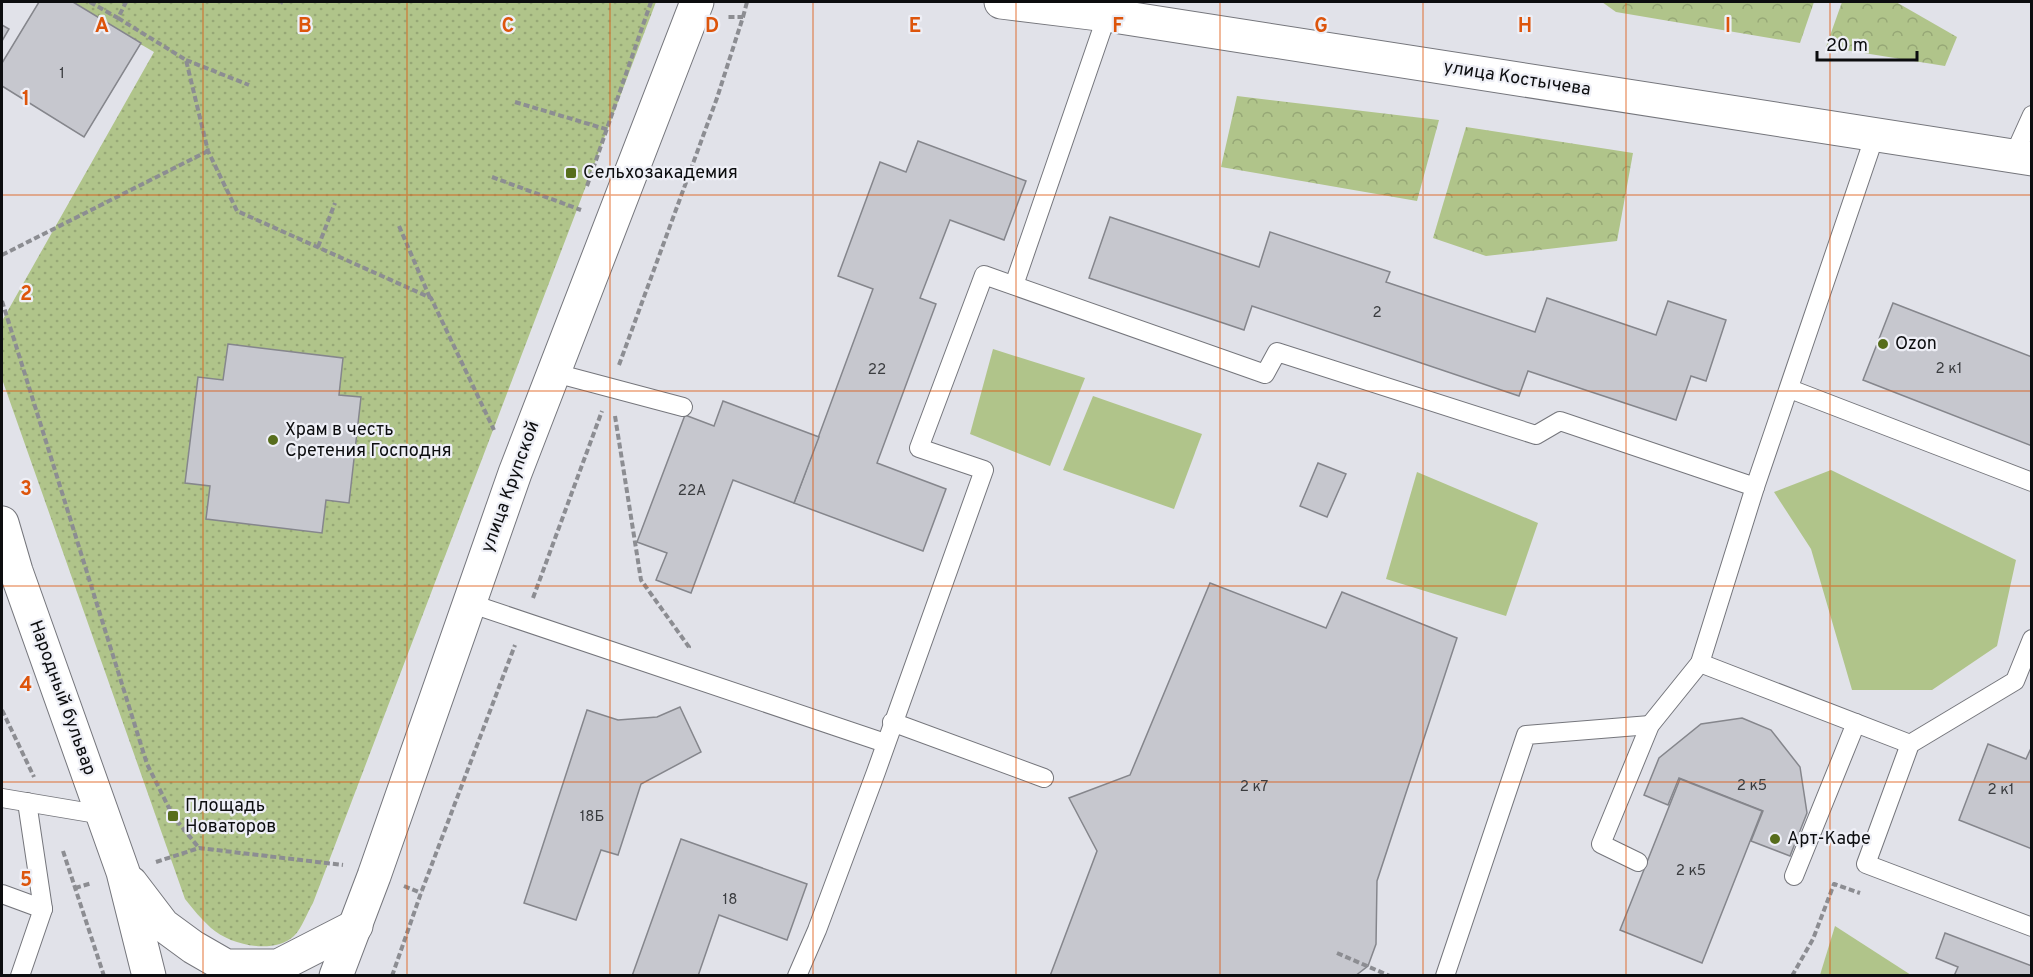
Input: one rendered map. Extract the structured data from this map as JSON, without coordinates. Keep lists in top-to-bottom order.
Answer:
{
  "streets": {
    "street": ["улица Костычева", "улица Крупской", "Народный бульвар"]
  },
  "crossings": [
    ["улица Крупской", "Народный бульвар"]
  ],
  "places": {
    "transit": ["Сельхозакадемия", "Площадь Новаторов"],
    "other": ["Ozon", "Храм в честь Сретения Господня", "Арт-Кафе"]
  },
  "house_numbers": [
    "1",
    "2",
    "2 к1",
    "22",
    "22А",
    "2 к5",
    "2 к7",
    "2 к1",
    "18Б",
    "2 к5",
    "18"
  ],
  "scale_bar": "20 m",
  "grid": {
    "columns": [
      "A",
      "B",
      "C",
      "D",
      "E",
      "F",
      "G",
      "H",
      "I"
    ],
    "rows": [
      "1",
      "2",
      "3",
      "4",
      "5"
    ]
  }
}
